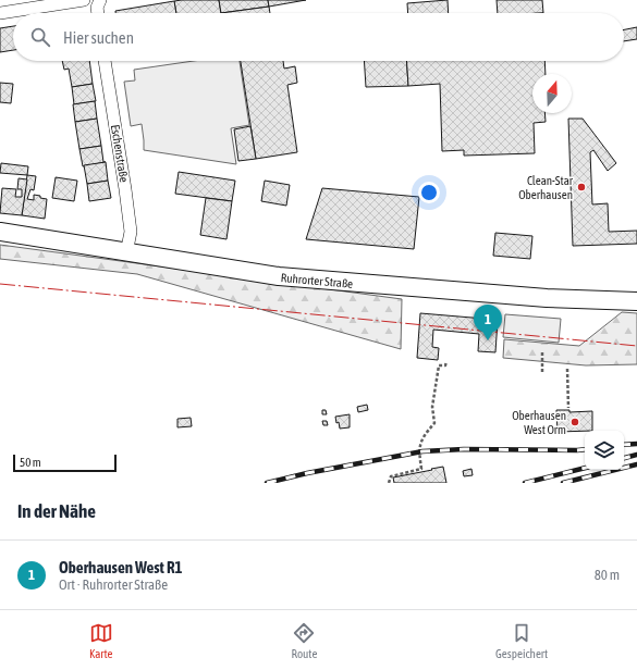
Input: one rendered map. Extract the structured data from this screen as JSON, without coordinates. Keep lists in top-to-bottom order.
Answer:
{
  "streets": {
    "main road": ["Ruhrorter Straße"],
    "street": ["Eschenstraße"]
  },
  "crossings": [
    ["Eschenstraße", "Ruhrorter Straße"]
  ],
  "places": ["Clean-Star Oberhausen", "Oberhausen West Orm"],
  "scale_bar": "50 m",
  "north": "top",
  "page": {
    "search": "Hier suchen",
    "pins": "1",
    "scale": "50 m",
    "heading": "In der Nähe",
    "list": [
      {
        "mark": "1",
        "name": "Oberhausen West R1",
        "note": "Ort · Ruhrorter Straße",
        "value": "80 m"
      }
    ],
    "nav": ["Karte", "Route", "Gespeichert"]
  }
}
